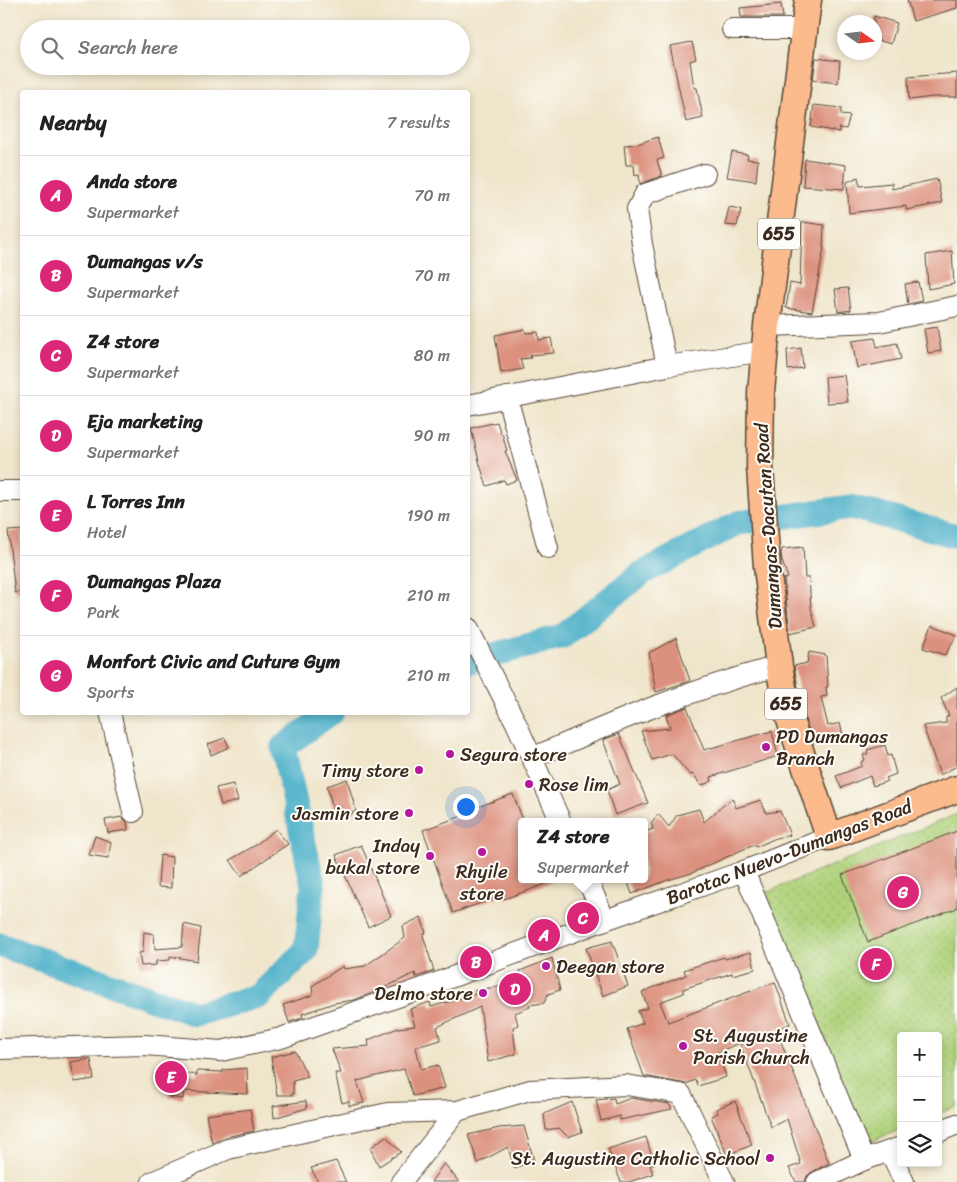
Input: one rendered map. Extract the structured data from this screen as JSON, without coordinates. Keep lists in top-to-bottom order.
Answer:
{
  "streets": {
    "main road": ["655", "Dumangas-Dacutan Road", "Barotac Nuevo-Dumangas Road"]
  },
  "crossings": [
    ["Dumangas-Dacutan Road", "Barotac Nuevo-Dumangas Road"]
  ],
  "places": [
    "PD Dumangas Branch",
    "Segura store",
    "Timy store",
    "Rose lim",
    "Jasmin store",
    "Rhyile store",
    "Inday bukal store",
    "Deegan store",
    "Delmo store",
    "St. Augustine Parish Church",
    "St. Augustine Catholic School"
  ],
  "north": "right",
  "page": {
    "search": "Search here",
    "heading": ["Nearby", "7 results"],
    "list": [
      {
        "mark": "A",
        "name": "Anda store",
        "note": "Supermarket",
        "value": "70 m"
      },
      {
        "mark": "B",
        "name": "Dumangas v/s",
        "note": "Supermarket",
        "value": "70 m"
      },
      {
        "mark": "C",
        "name": "Z4 store",
        "note": "Supermarket",
        "value": "80 m"
      },
      {
        "mark": "D",
        "name": "Eja marketing",
        "note": "Supermarket",
        "value": "90 m"
      },
      {
        "mark": "E",
        "name": "L Torres Inn",
        "note": "Hotel",
        "value": "190 m"
      },
      {
        "mark": "F",
        "name": "Dumangas Plaza",
        "note": "Park",
        "value": "210 m"
      },
      {
        "mark": "G",
        "name": "Monfort Civic and Cuture Gym",
        "note": "Sports",
        "value": "210 m"
      }
    ],
    "popup": ["Z4 store", "Supermarket"],
    "pins": [
      "G",
      "C",
      "A",
      "B",
      "F",
      "D",
      "E"
    ],
    "map_buttons": ["+", "−"]
  }
}
